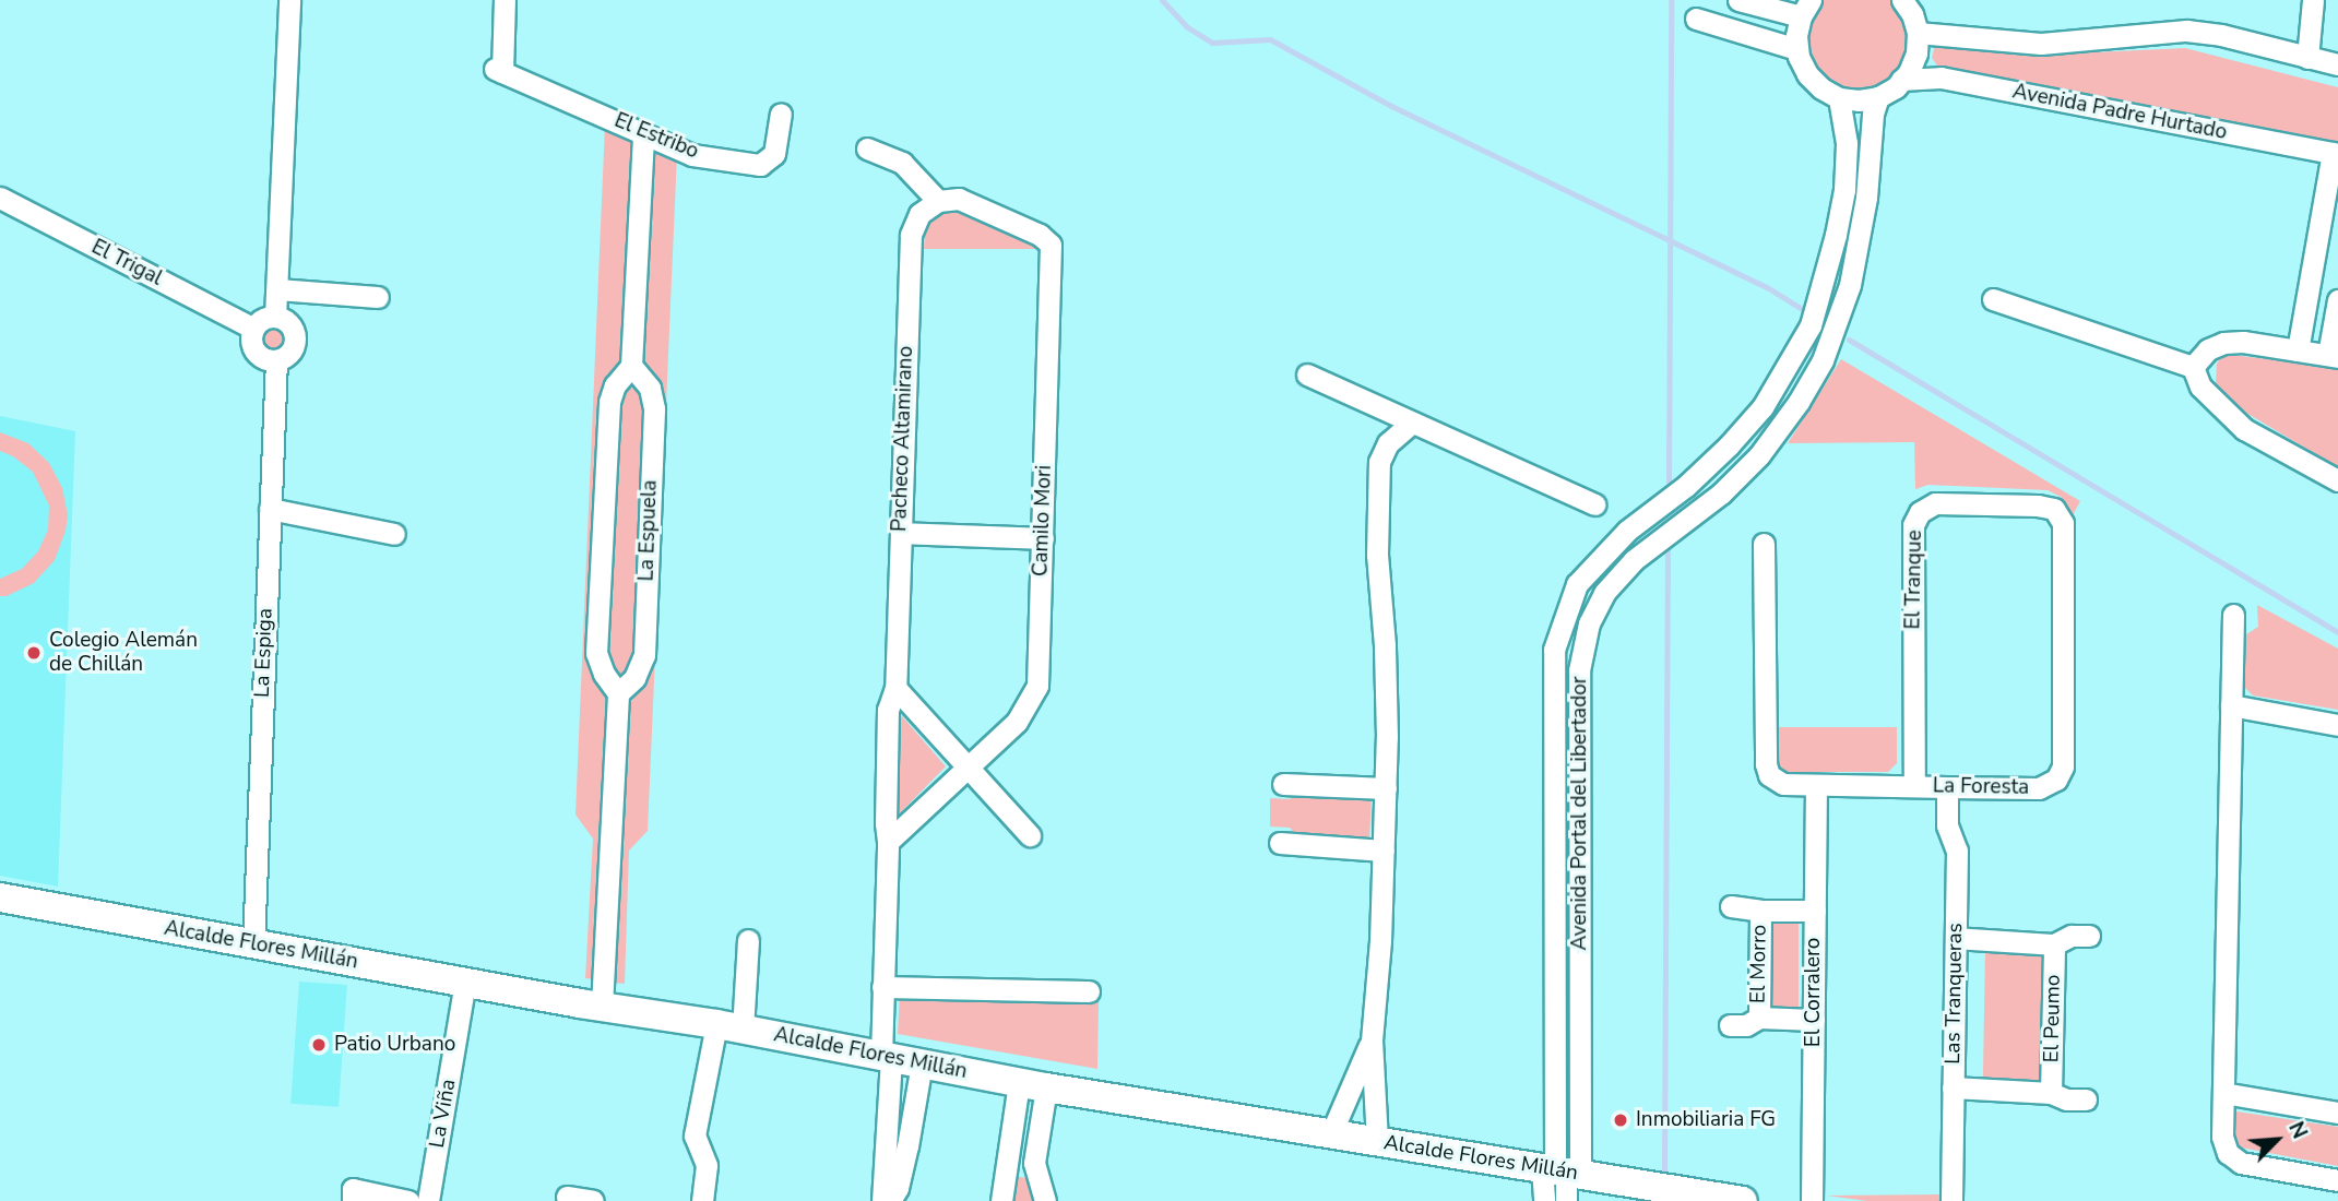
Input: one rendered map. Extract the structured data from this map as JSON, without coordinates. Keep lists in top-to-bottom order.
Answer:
{
  "streets": {
    "street": [
      "Avenida Padre Hurtado",
      "El Estribo",
      "El Trigal",
      "Pacheco Altamirano",
      "Camilo Mori",
      "La Espuela",
      "El Tranque",
      "La Espiga",
      "La Foresta",
      "Avenida Portal del Libertador",
      "Alcalde Flores Millán",
      "El Morro",
      "El Corralero",
      "Las Tranqueras",
      "El Peumo",
      "La Viña"
    ]
  },
  "crossings": [
    ["El Trigal", "La Espiga"],
    ["Pacheco Altamirano", "Camilo Mori"],
    ["El Tranque", "La Foresta"],
    ["La Espiga", "Alcalde Flores Millán"],
    ["La Foresta", "El Corralero"],
    ["La Foresta", "Las Tranqueras"],
    ["Avenida Portal del Libertador", "Alcalde Flores Millán"],
    ["Alcalde Flores Millán", "La Viña"],
    ["El Morro", "El Corralero"],
    ["Las Tranqueras", "El Peumo"]
  ],
  "places": ["Colegio Alemán de Chillán", "Patio Urbano", "Inmobiliaria FG"],
  "north": "top right"
}
